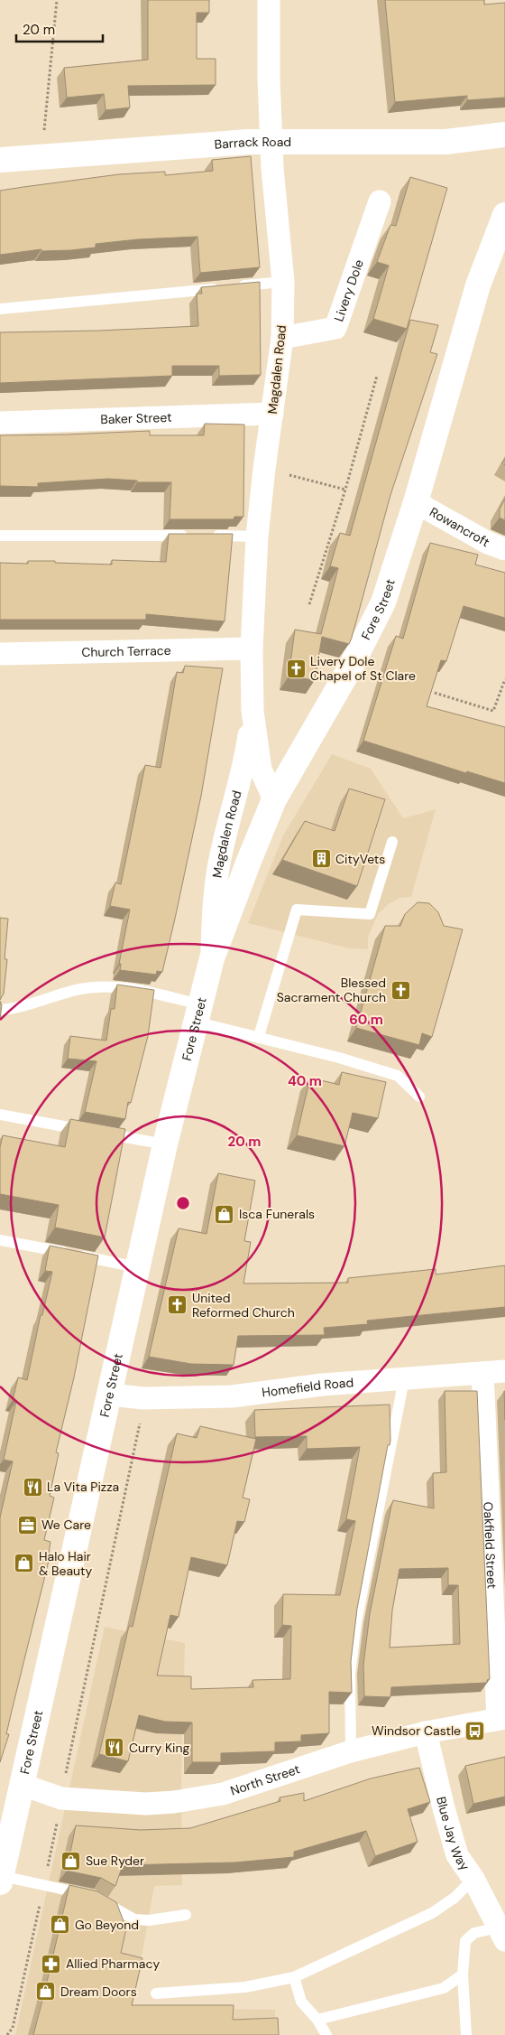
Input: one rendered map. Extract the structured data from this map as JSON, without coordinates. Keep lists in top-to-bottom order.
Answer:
{
  "streets": {
    "main road": ["Barrack Road", "Fore Street"],
    "street": [
      "Livery Dole",
      "Magdalen Road",
      "Baker Street",
      "Rowancroft",
      "Church Terrace",
      "Homefield Road",
      "Oakfield Street",
      "North Street",
      "Blue Jay Way"
    ]
  },
  "crossings": [
    ["Barrack Road", "Magdalen Road"],
    ["Livery Dole", "Magdalen Road"],
    ["Magdalen Road", "Baker Street"],
    ["Magdalen Road", "Fore Street"],
    ["Magdalen Road", "Church Terrace"],
    ["Rowancroft", "Fore Street"],
    ["Fore Street", "Homefield Road"],
    ["Fore Street", "North Street"],
    ["Homefield Road", "Oakfield Street"],
    ["Oakfield Street", "North Street"],
    ["North Street", "Blue Jay Way"]
  ],
  "places": {
    "church": ["Livery Dole Chapel of St Clare", "Blessed Sacrament Church", "United Reformed Church"],
    "building": ["CityVets"],
    "shop": [
      "Isca Funerals",
      "Halo Hair & Beauty",
      "Sue Ryder",
      "Go Beyond",
      "Dream Doors"
    ],
    "restaurant": ["La Vita Pizza", "Curry King"],
    "office": ["We Care"],
    "bus stop": ["Windsor Castle"],
    "pharmacy": ["Allied Pharmacy"]
  },
  "scale_bar": "20 m",
  "rings": ["60 m", "40 m", "20 m"]
}
